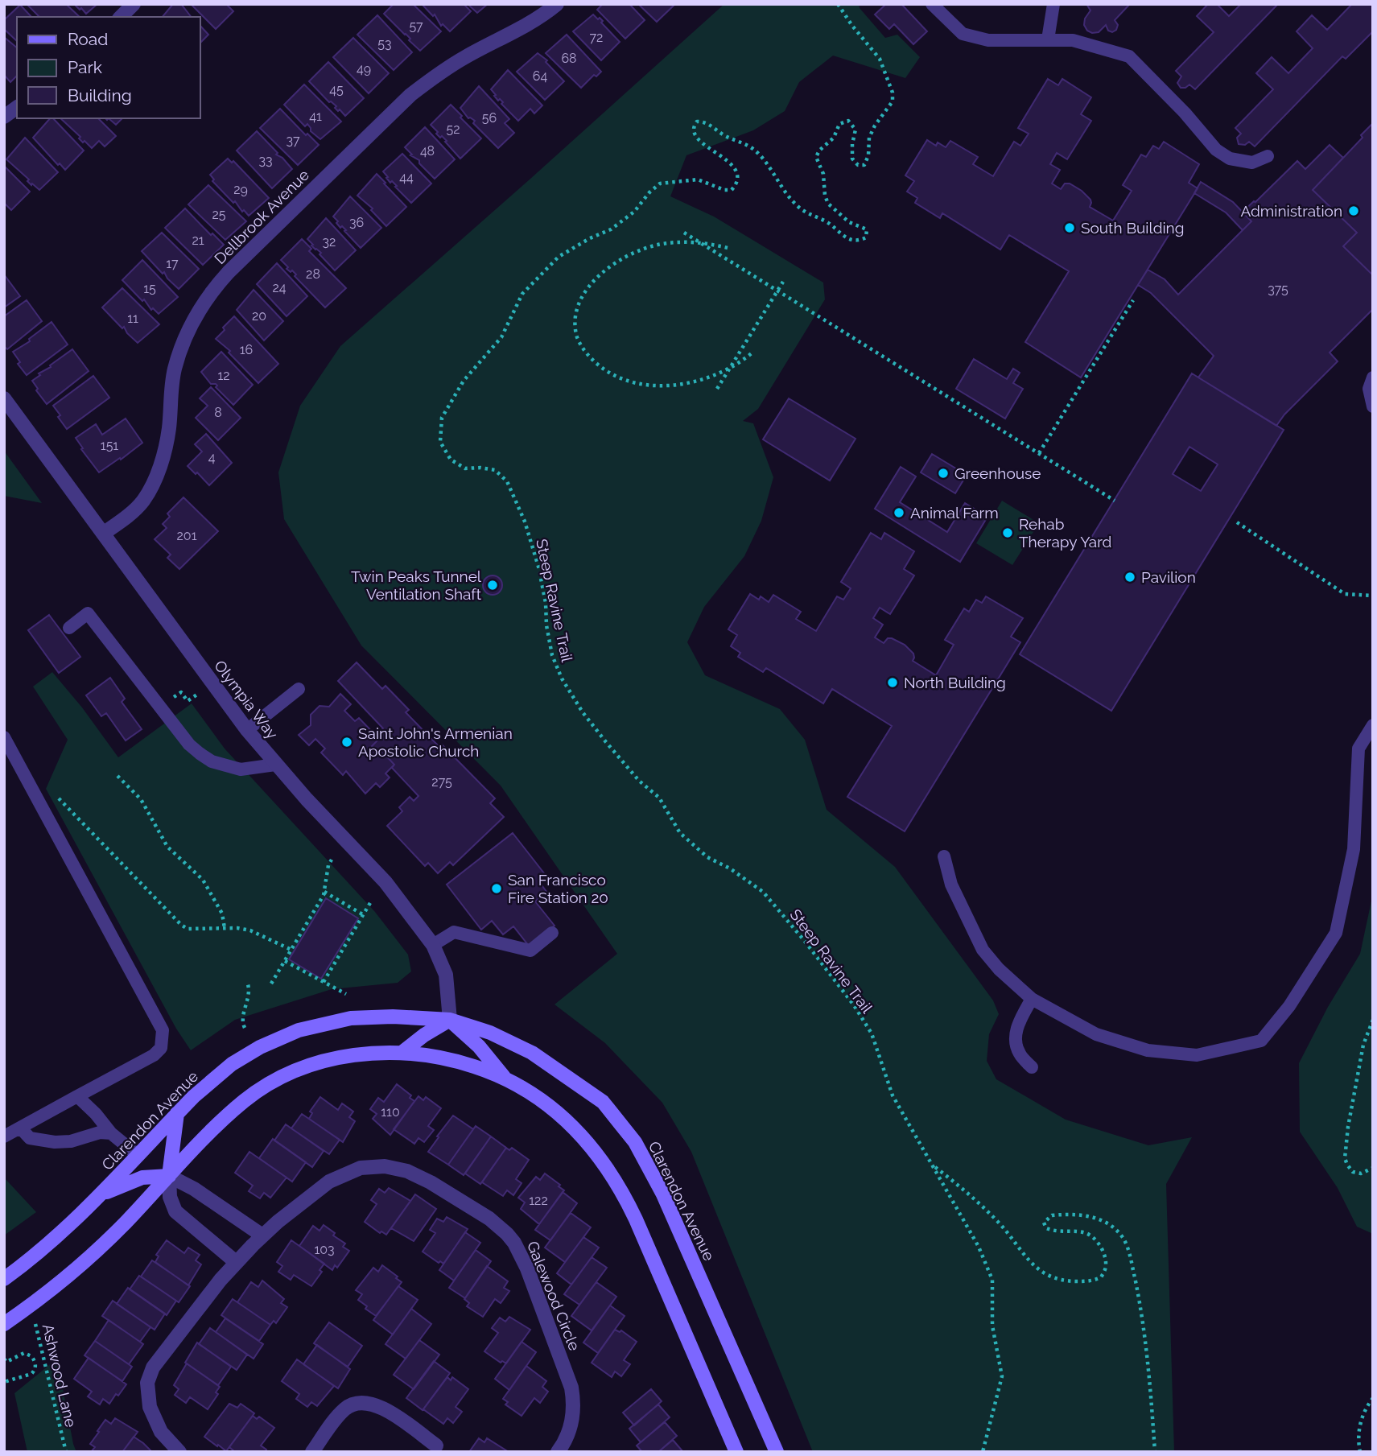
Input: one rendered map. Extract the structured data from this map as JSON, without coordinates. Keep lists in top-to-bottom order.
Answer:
{
  "streets": {
    "main road": ["Clarendon Avenue"],
    "street": ["Dellbrook Avenue", "Olympia Way", "Galewood Circle"],
    "path": ["Steep Ravine Trail", "Ashwood Lane"]
  },
  "crossings": [
    ["Dellbrook Avenue", "Olympia Way"],
    ["Olympia Way", "Clarendon Avenue"]
  ],
  "places": [
    "Administration",
    "South Building",
    "Greenhouse",
    "Animal Farm",
    "Rehab Therapy Yard",
    "Pavilion",
    "Twin Peaks Tunnel Ventilation Shaft",
    "North Building",
    "Saint John's Armenian Apostolic Church",
    "San Francisco Fire Station 20"
  ],
  "house_numbers": [
    "57",
    "72",
    "53",
    "68",
    "49",
    "64",
    "45",
    "41",
    "56",
    "52",
    "37",
    "48",
    "33",
    "44",
    "29",
    "25",
    "36",
    "21",
    "32",
    "17",
    "28",
    "24",
    "15",
    "375",
    "20",
    "11",
    "16",
    "12",
    "8",
    "151",
    "4",
    "201",
    "275",
    "110",
    "122",
    "103"
  ],
  "legend": ["Road", "Park", "Building"]
}
